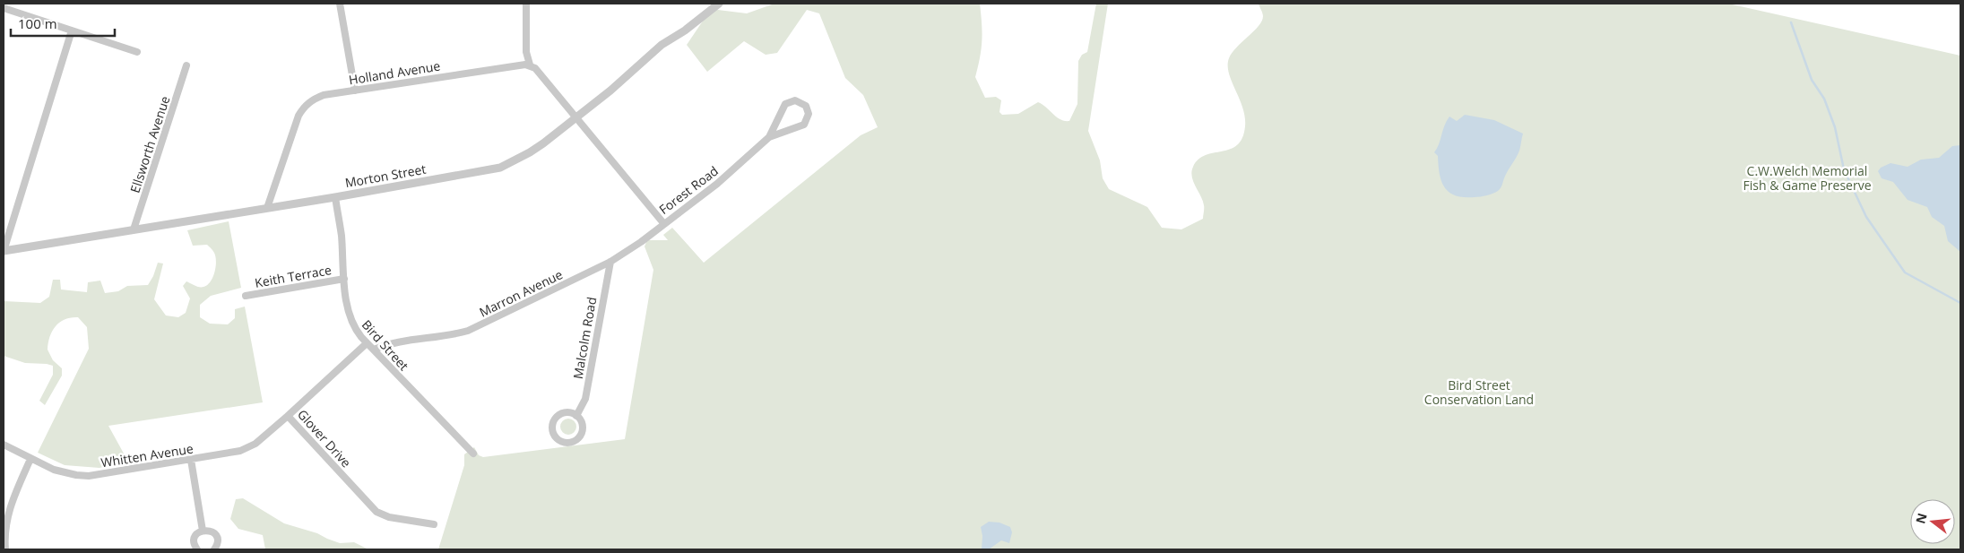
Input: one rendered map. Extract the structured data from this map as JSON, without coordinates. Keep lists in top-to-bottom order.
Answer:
{
  "streets": {
    "street": [
      "Holland Avenue",
      "Ellsworth Avenue",
      "Morton Street",
      "Forest Road",
      "Keith Terrace",
      "Marron Avenue",
      "Malcolm Road",
      "Bird Street",
      "Glover Drive",
      "Whitten Avenue"
    ]
  },
  "crossings": [
    ["Holland Avenue", "Morton Street"],
    ["Ellsworth Avenue", "Morton Street"],
    ["Morton Street", "Forest Road"],
    ["Morton Street", "Bird Street"],
    ["Forest Road", "Marron Avenue"],
    ["Keith Terrace", "Bird Street"],
    ["Marron Avenue", "Malcolm Road"],
    ["Marron Avenue", "Bird Street"],
    ["Bird Street", "Glover Drive"],
    ["Glover Drive", "Whitten Avenue"]
  ],
  "parks": ["C.W.Welch Memorial Fish & Game Preserve", "Bird Street Conservation Land"],
  "scale_bar": "100 m",
  "north": "left"
}
